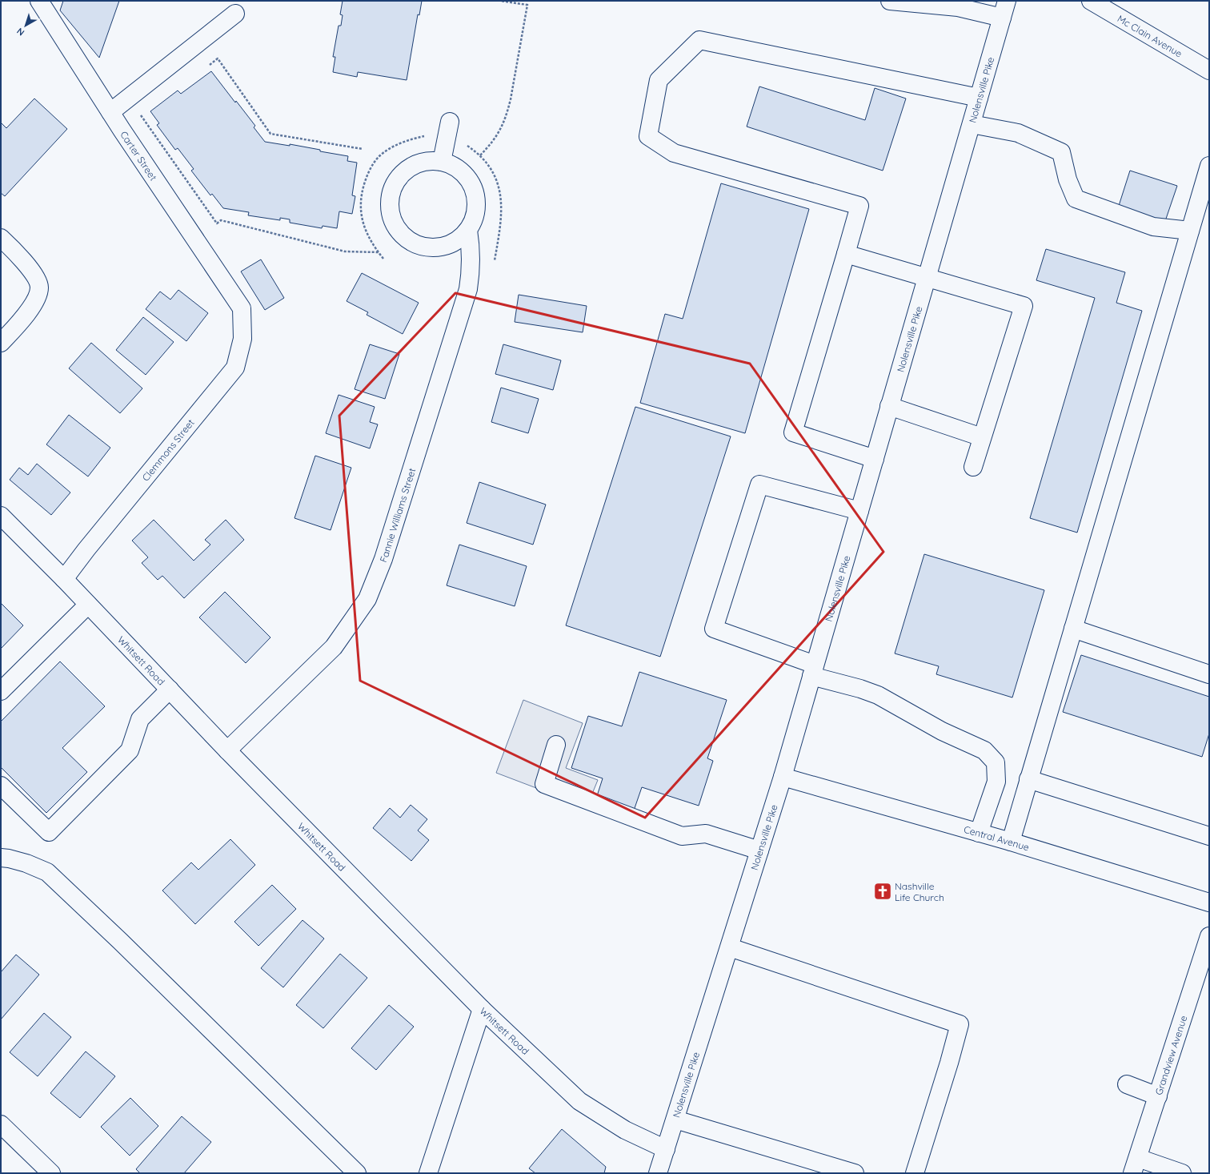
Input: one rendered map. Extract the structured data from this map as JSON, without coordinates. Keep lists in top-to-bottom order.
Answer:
{
  "streets": {
    "street": [
      "Mc Clain Avenue",
      "Nolensville Pike",
      "Carter Street",
      "Clemmons Street",
      "Fannie Williams Street",
      "Whitsett Road",
      "Central Avenue",
      "Grandview Avenue"
    ]
  },
  "crossings": [
    ["Nolensville Pike", "Whitsett Road"],
    ["Nolensville Pike", "Central Avenue"],
    ["Carter Street", "Clemmons Street"],
    ["Clemmons Street", "Whitsett Road"],
    ["Fannie Williams Street", "Whitsett Road"]
  ],
  "places": {
    "church": ["Nashville Life Church"]
  },
  "north": "bottom left"
}
